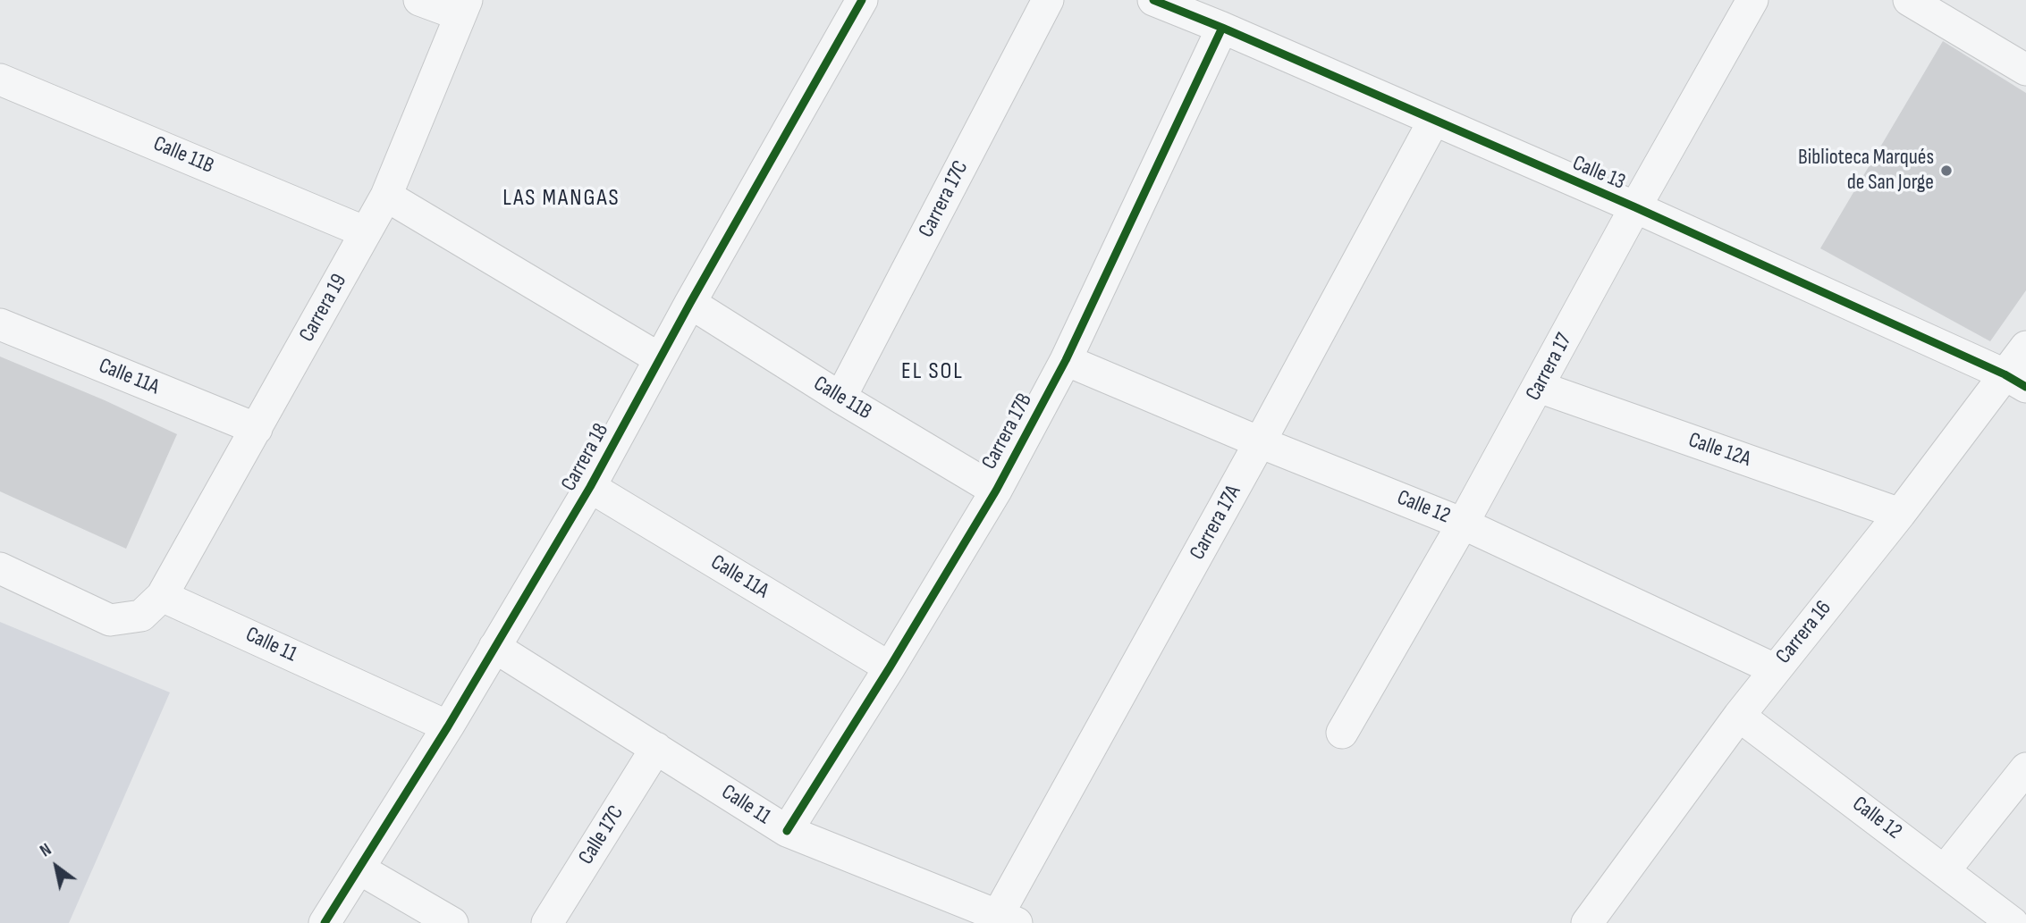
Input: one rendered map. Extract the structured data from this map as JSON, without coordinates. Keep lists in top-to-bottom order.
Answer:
{
  "streets": {
    "street": [
      "Calle 11B",
      "Calle 13",
      "Carrera 17C",
      "Carrera 19",
      "Carrera 17",
      "Calle 11A",
      "Carrera 17B",
      "Calle 12A",
      "Carrera 18",
      "Calle 12",
      "Carrera 17A",
      "Carrera 16",
      "Calle 11",
      "Calle 17C"
    ]
  },
  "crossings": [
    ["Calle 11B", "Carrera 17C"],
    ["Calle 11B", "Carrera 19"],
    ["Calle 11B", "Carrera 17B"],
    ["Calle 11B", "Carrera 18"],
    ["Calle 13", "Carrera 17"],
    ["Calle 13", "Carrera 17B"],
    ["Calle 13", "Carrera 17A"],
    ["Calle 13", "Carrera 16"],
    ["Carrera 19", "Calle 11A"],
    ["Carrera 19", "Calle 11"],
    ["Carrera 17", "Calle 12A"],
    ["Carrera 17", "Calle 12"],
    ["Calle 11A", "Carrera 17B"],
    ["Calle 11A", "Carrera 18"],
    ["Carrera 17B", "Calle 12"],
    ["Carrera 17B", "Calle 11"],
    ["Calle 12A", "Carrera 16"],
    ["Carrera 18", "Calle 11"],
    ["Calle 12", "Carrera 17A"],
    ["Calle 12", "Carrera 16"],
    ["Carrera 17A", "Calle 11"],
    ["Calle 11", "Calle 17C"]
  ],
  "districts": ["LAS MANGAS", "EL SOL"],
  "places": ["Biblioteca Marqués de San Jorge"],
  "north": "top left"
}
